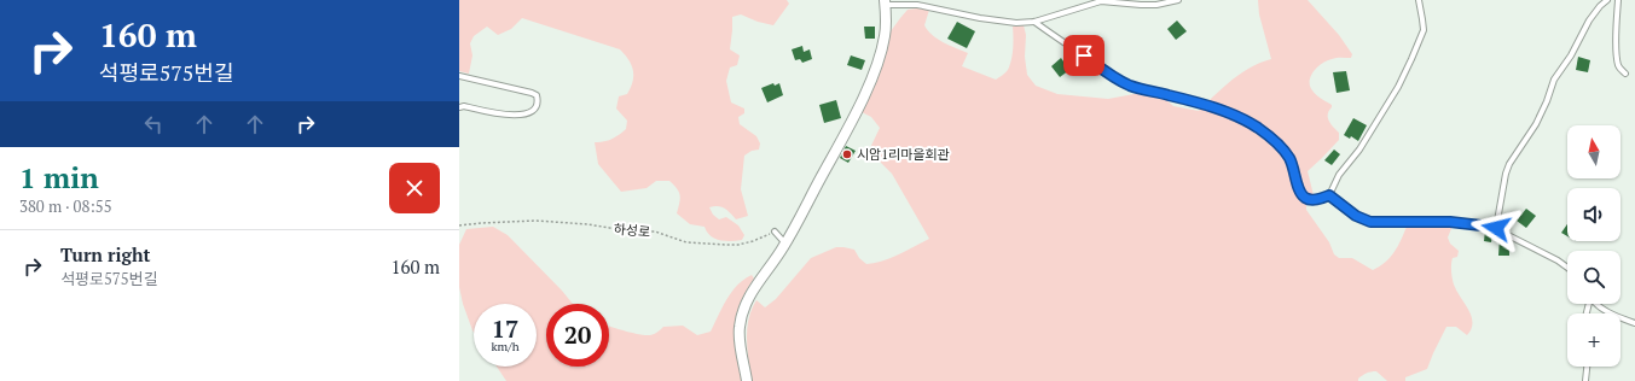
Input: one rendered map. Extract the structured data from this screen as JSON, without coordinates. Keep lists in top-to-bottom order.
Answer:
{
  "streets": {
    "path": ["하성로"]
  },
  "places": ["시암1리마을회관"],
  "north": "top",
  "page": {
    "turn": ["160 m", "석평로575번길"],
    "map_buttons": "+",
    "heading": ["1 min", "380 m · 08:55"],
    "list": [
      {
        "name": "Turn right",
        "note": "석평로575번길",
        "value": "160 m"
      }
    ],
    "speed": "17 km/h",
    "limit": "20"
  }
}
